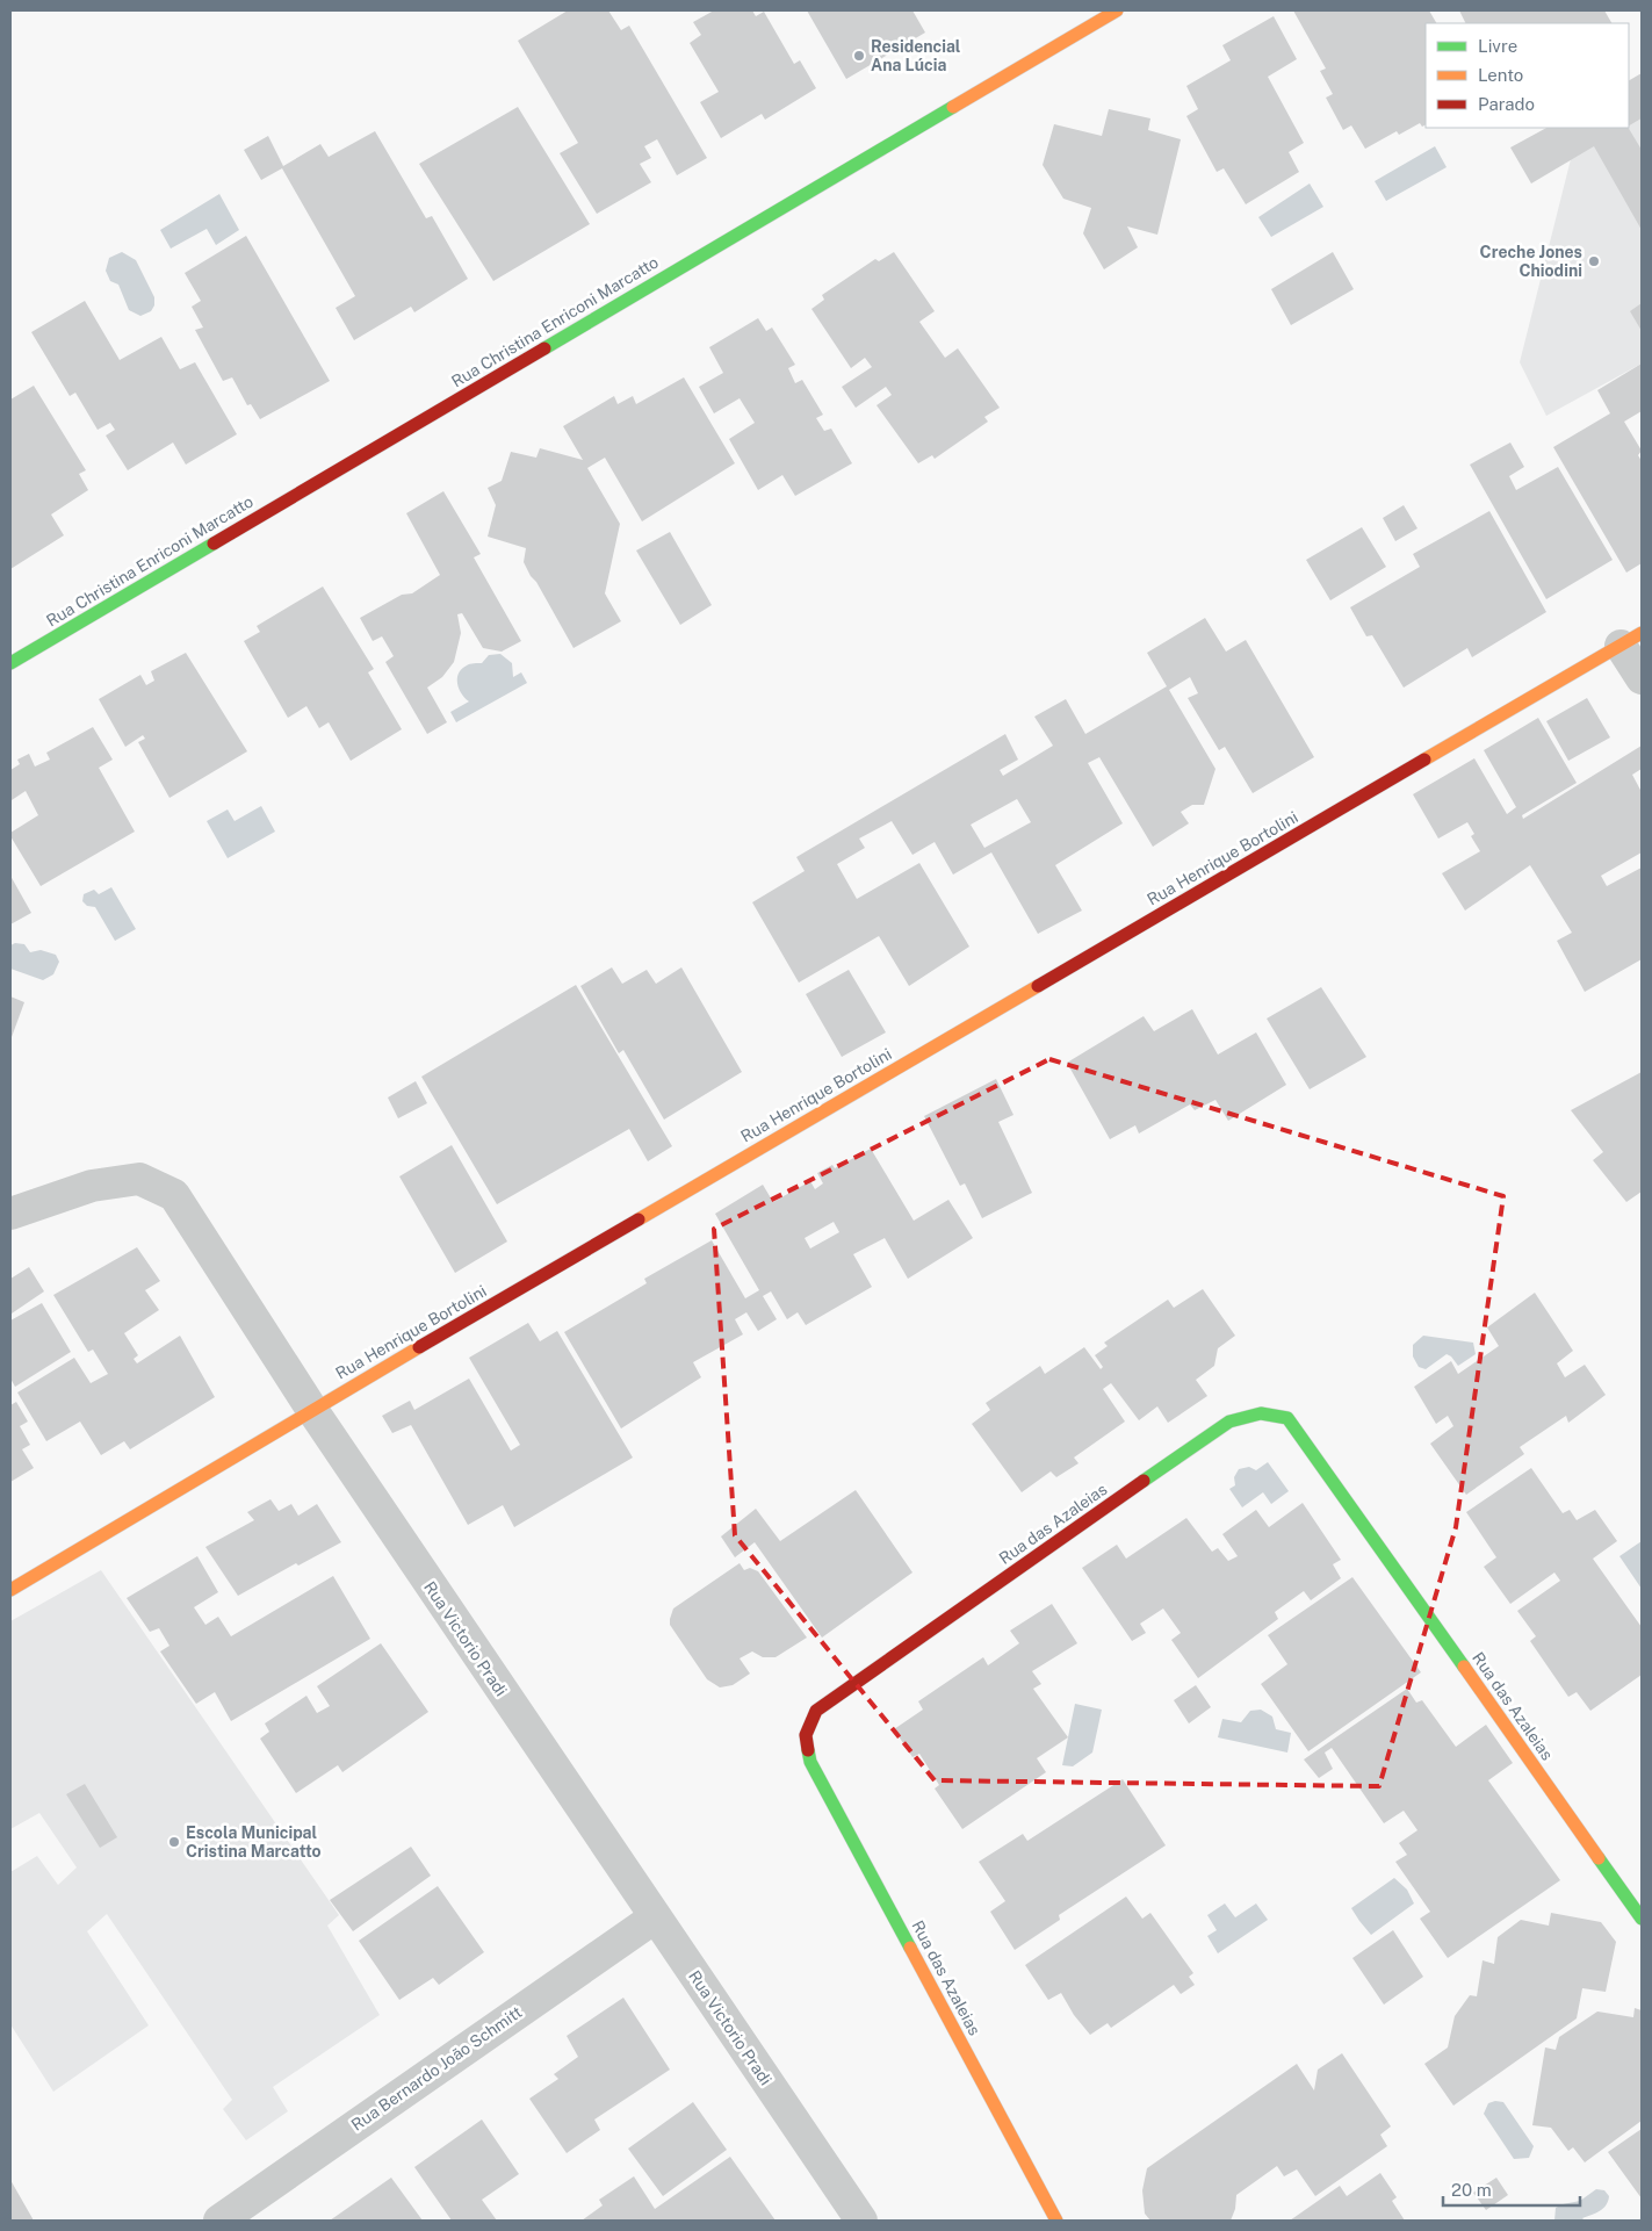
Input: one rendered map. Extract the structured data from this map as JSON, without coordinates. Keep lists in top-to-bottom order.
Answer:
{
  "streets": {
    "street": [
      "Rua Christina Enriconi Marcatto",
      "Rua Henrique Bortolini",
      "Rua das Azaleias",
      "Rua Victorio Pradi",
      "Rua Bernardo João Schmitt"
    ]
  },
  "crossings": [
    ["Rua Henrique Bortolini", "Rua Victorio Pradi"],
    ["Rua Victorio Pradi", "Rua Bernardo João Schmitt"]
  ],
  "places": ["Residencial Ana Lúcia", "Creche Jones Chiodini", "Escola Municipal Cristina Marcatto"],
  "legend": ["Livre", "Lento", "Parado"],
  "scale_bar": "20 m"
}
